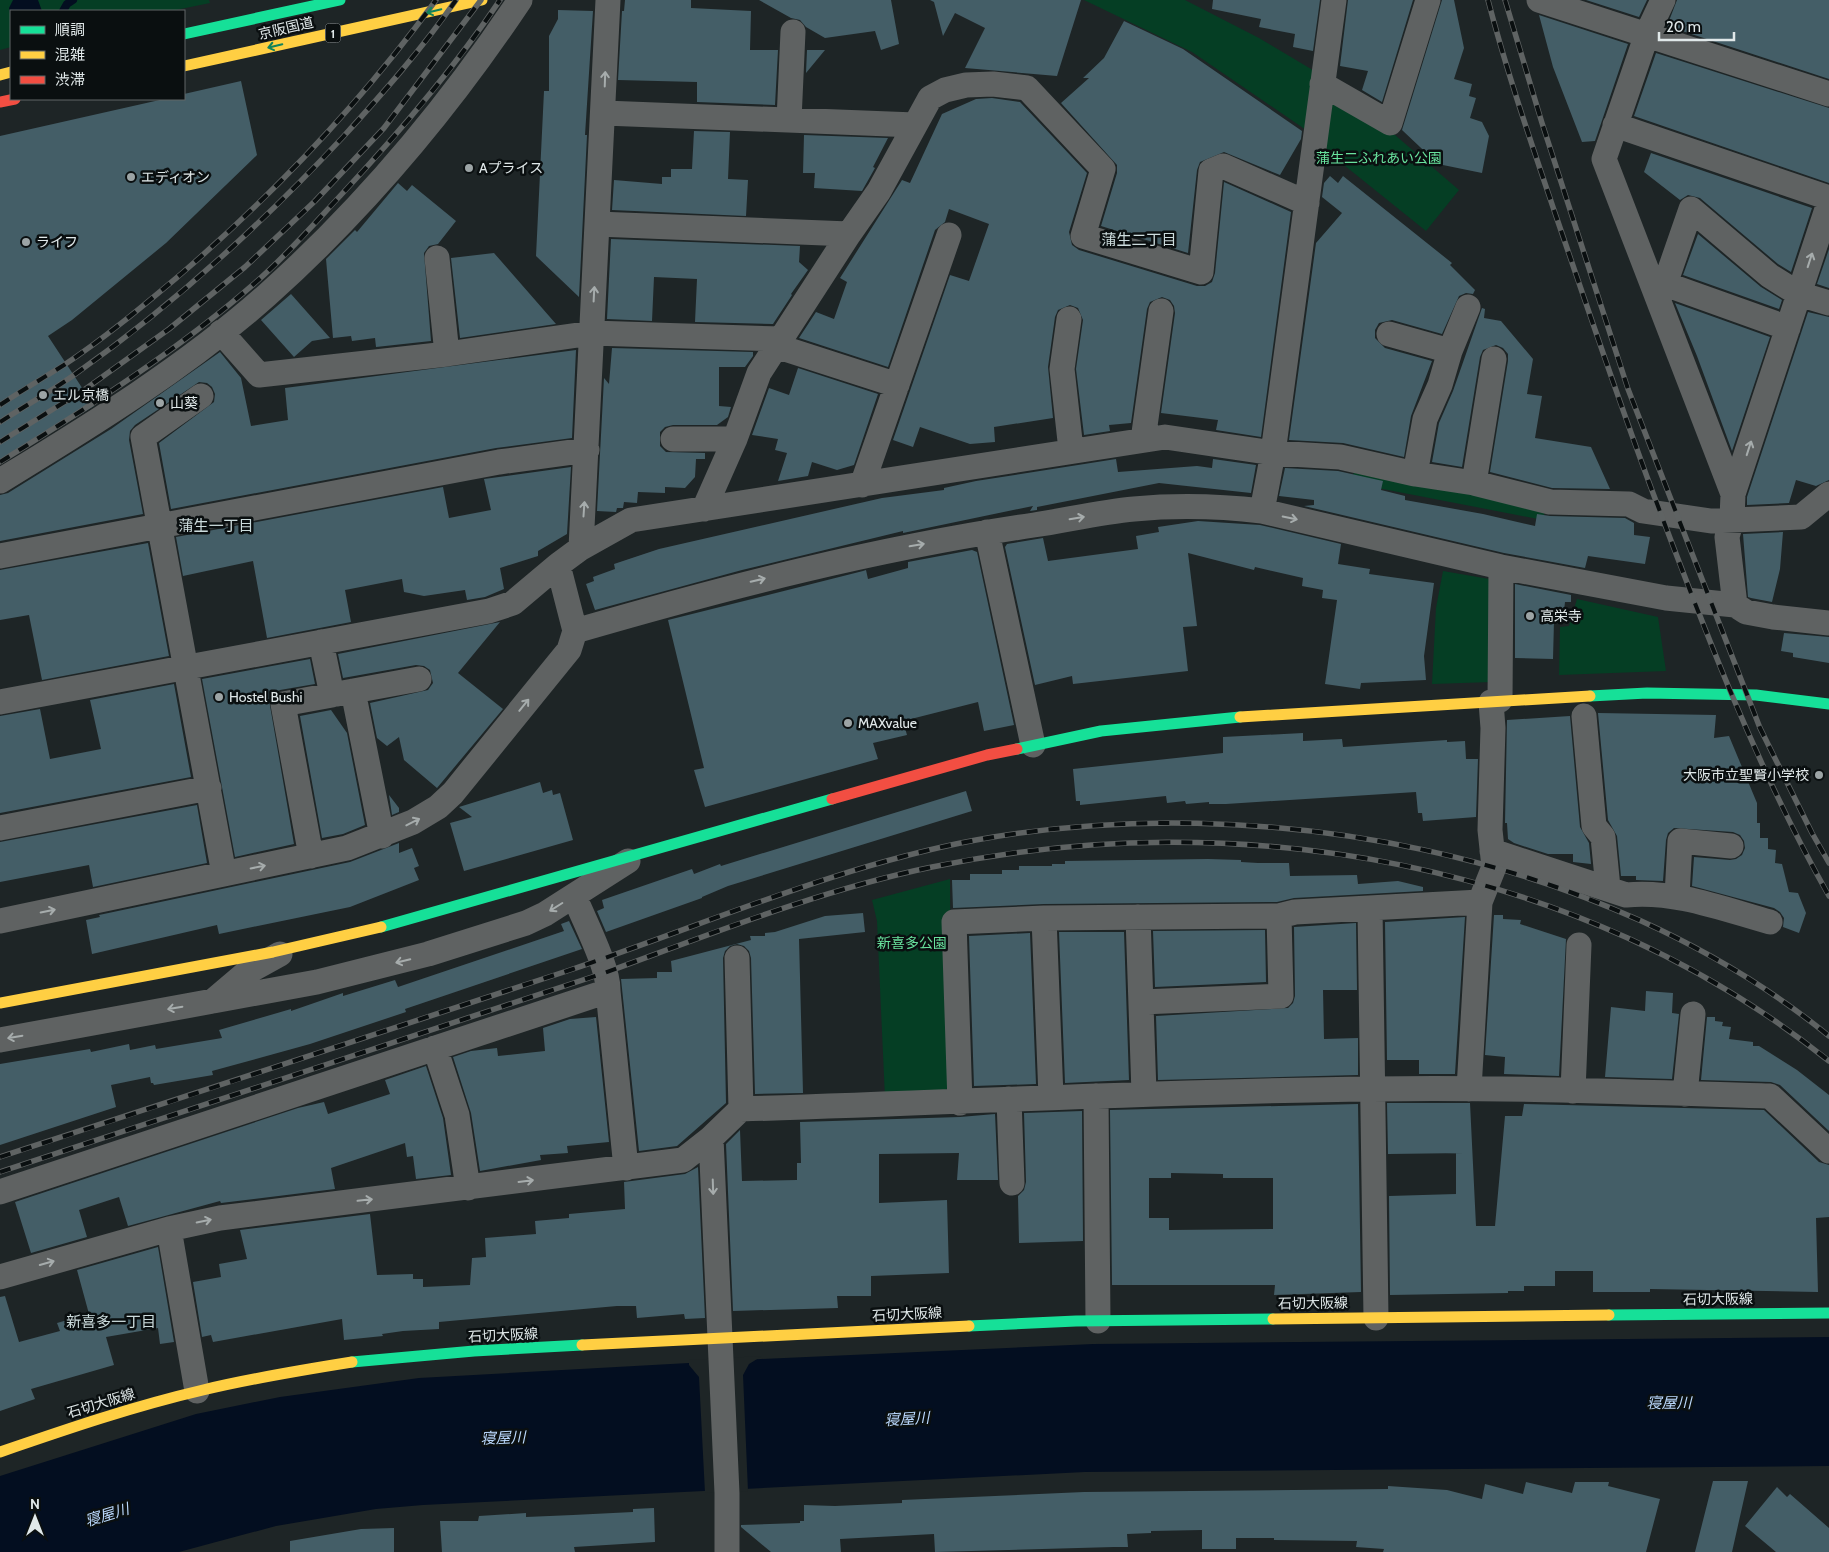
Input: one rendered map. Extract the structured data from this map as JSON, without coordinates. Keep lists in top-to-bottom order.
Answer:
{
  "streets": {
    "main road": ["京阪国道", "1", "石切大阪線"]
  },
  "districts": ["蒲生二丁目", "蒲生一丁目", "新喜多一丁目"],
  "water": ["寝屋川"],
  "parks": ["蒲生二ふれあい公園", "新喜多公園"],
  "places": [
    "Aプライス",
    "エディオン",
    "ライフ",
    "エル京橋",
    "山葵",
    "高栄寺",
    "Hostel Bushi",
    "MAXvalue",
    "大阪市立聖賢小学校"
  ],
  "legend": ["順調", "混雑", "渋滞"],
  "scale_bar": "20 m",
  "north": "top"
}
